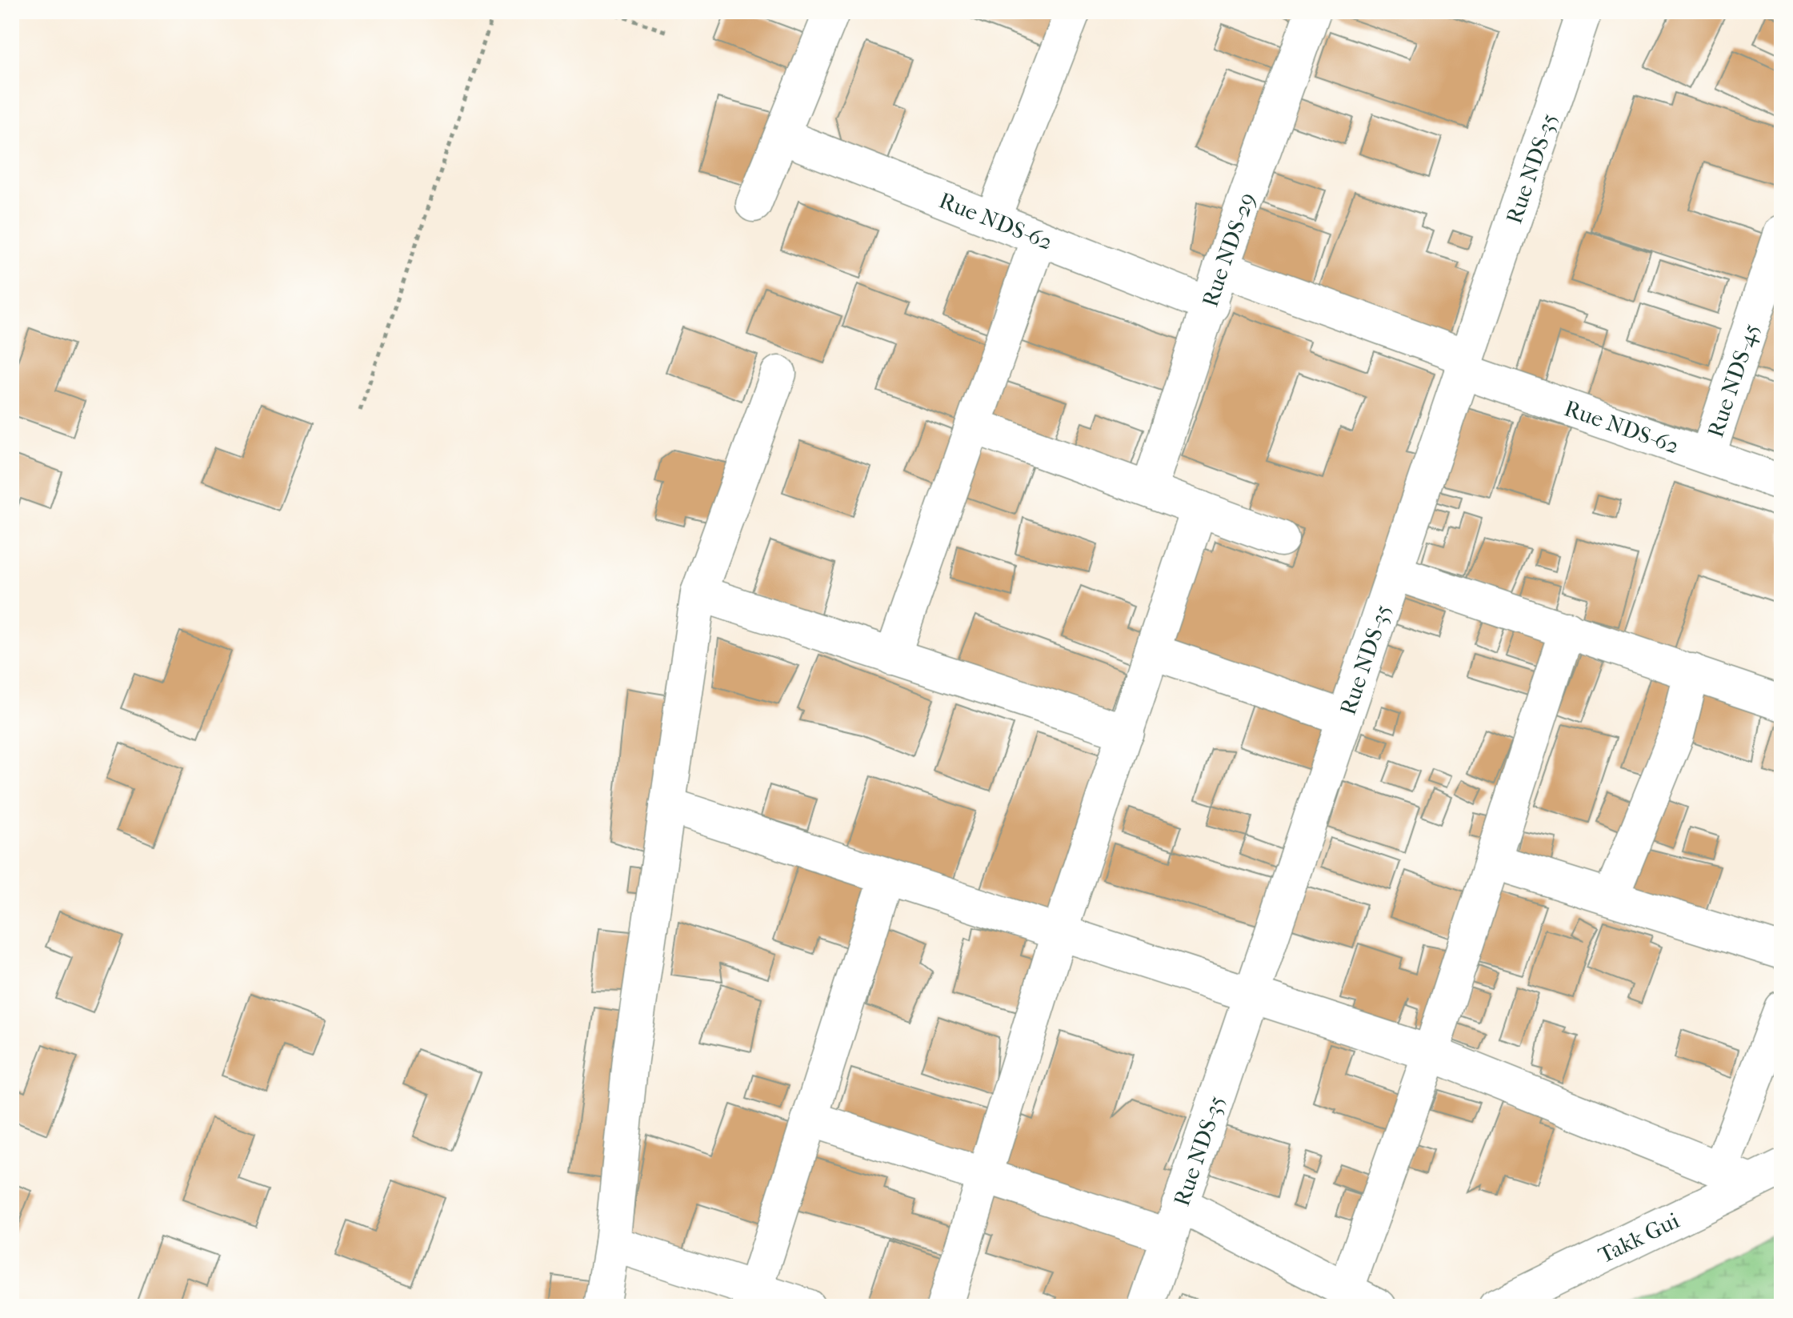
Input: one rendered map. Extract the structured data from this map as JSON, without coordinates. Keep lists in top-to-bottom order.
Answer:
{
  "streets": {
    "street": [
      "Rue NDS-35",
      "Rue NDS-62",
      "Rue NDS-29",
      "Rue NDS-45",
      "Takk Gui"
    ]
  },
  "crossings": [
    ["Rue NDS-35", "Rue NDS-62"],
    ["Rue NDS-62", "Rue NDS-29"],
    ["Rue NDS-62", "Rue NDS-45"]
  ]
}
